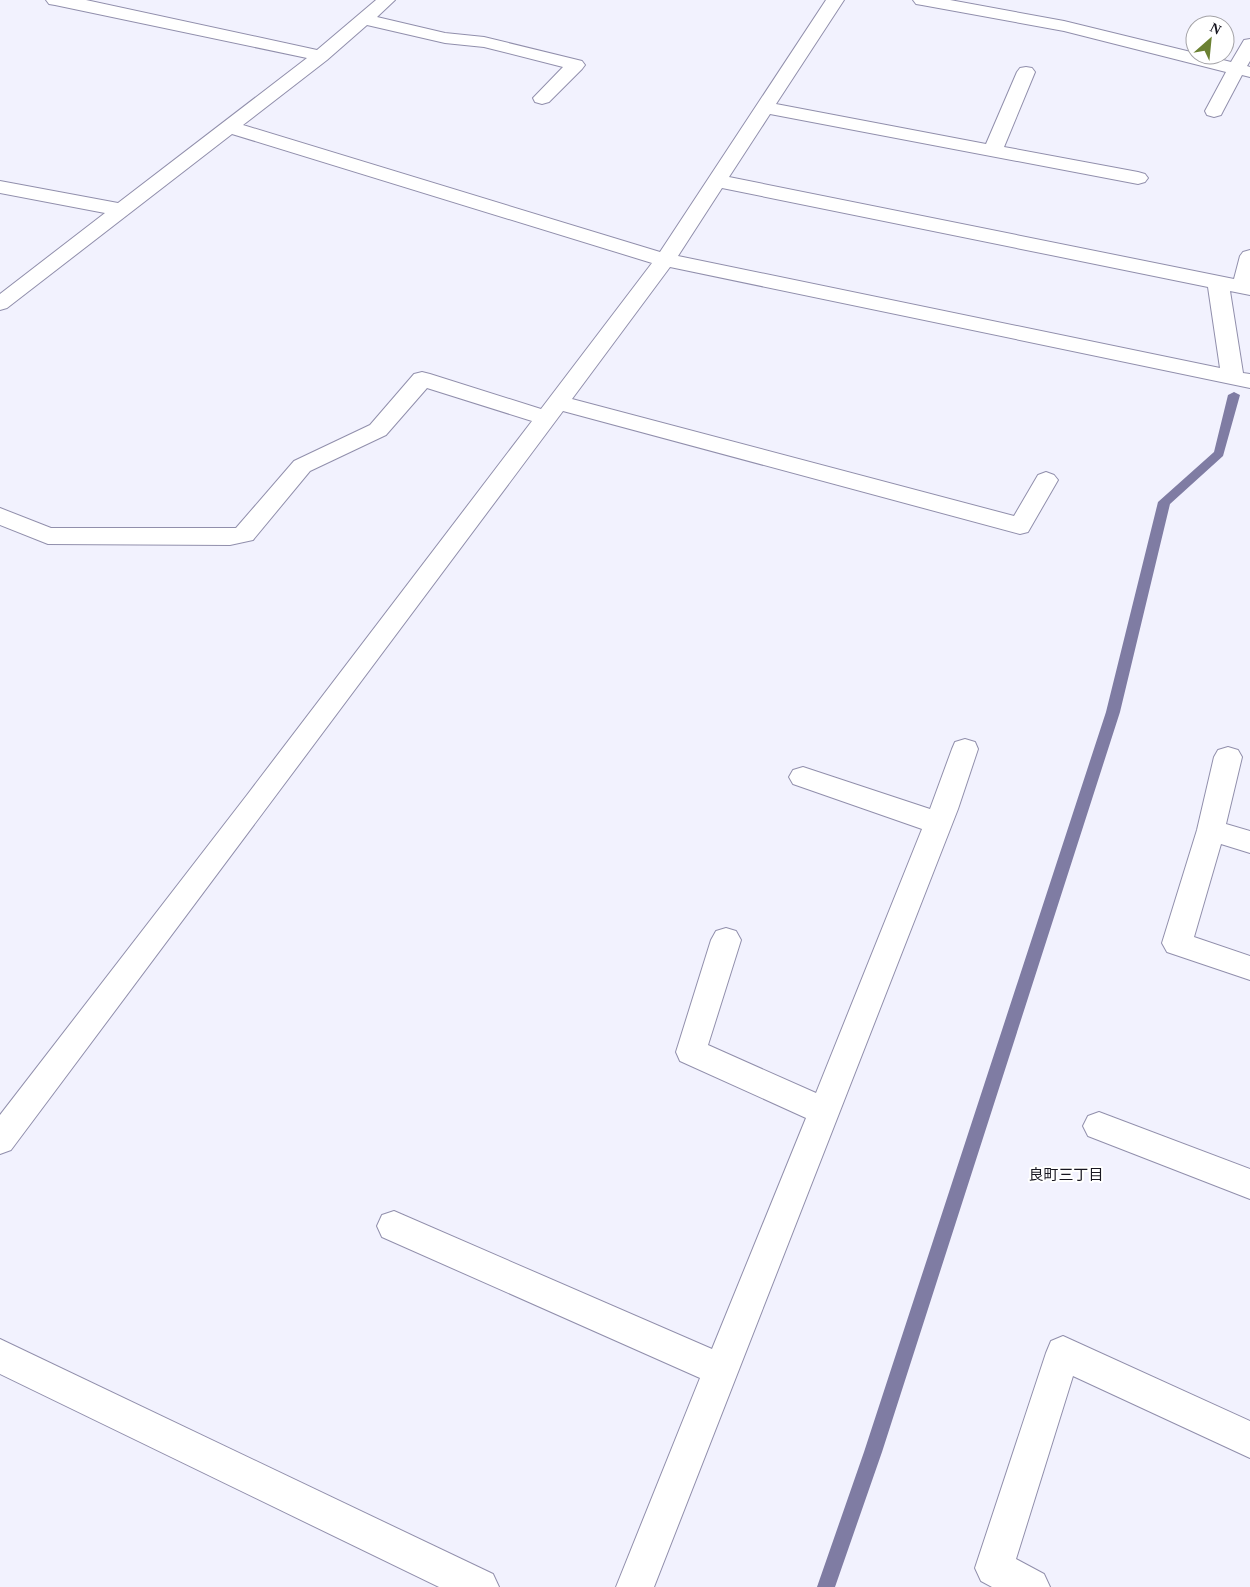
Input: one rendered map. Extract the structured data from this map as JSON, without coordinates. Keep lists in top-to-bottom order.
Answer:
{
  "districts": ["良町三丁目"],
  "north": "top right"
}
